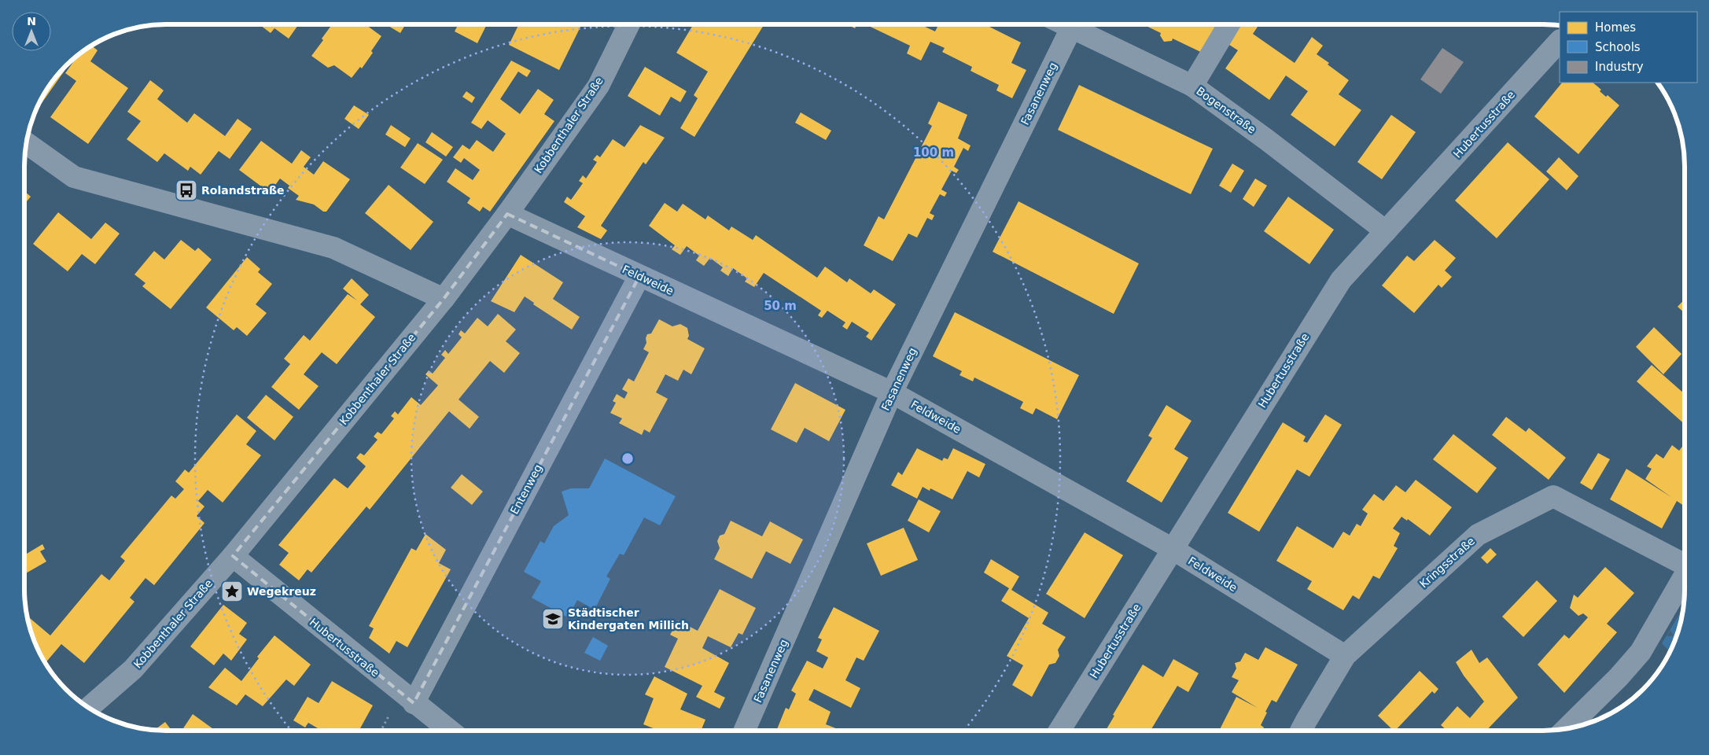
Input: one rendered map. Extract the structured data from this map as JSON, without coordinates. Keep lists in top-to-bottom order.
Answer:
{
  "streets": {
    "street": [
      "Fasanenweg",
      "Bogenstraße",
      "Hubertusstraße",
      "Kobbenthaler Straße",
      "Feldweide",
      "Entenweg",
      "Kringsstraße"
    ]
  },
  "crossings": [
    ["Fasanenweg", "Bogenstraße"],
    ["Fasanenweg", "Feldweide"],
    ["Bogenstraße", "Hubertusstraße"],
    ["Hubertusstraße", "Kobbenthaler Straße"],
    ["Hubertusstraße", "Feldweide"],
    ["Hubertusstraße", "Entenweg"],
    ["Kobbenthaler Straße", "Feldweide"],
    ["Feldweide", "Entenweg"],
    ["Feldweide", "Kringsstraße"]
  ],
  "places": {
    "bus stop": ["Rolandstraße"],
    "place": ["Wegekreuz"],
    "school or university": ["Städtischer Kindergaten Millich"]
  },
  "legend": ["Homes", "Schools", "Industry"],
  "north": "top",
  "rings": ["100 m", "50 m"]
}
